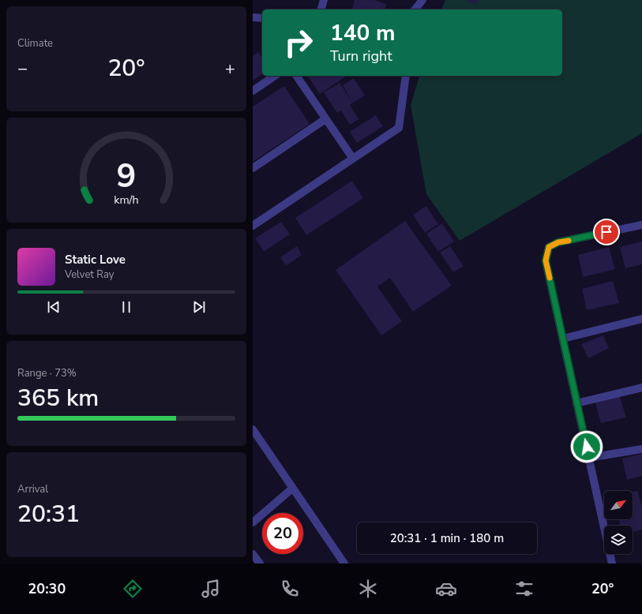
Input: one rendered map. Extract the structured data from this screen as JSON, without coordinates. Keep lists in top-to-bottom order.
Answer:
{
  "north": "top right",
  "page": {
    "tile": [
      "Climate",
      ["Range · 73%", "365 km"],
      ["Arrival", "20:31"]
    ],
    "turn": ["140 m", "Turn right"],
    "heat": ["−", "20°", "+"],
    "song": ["Static Love", "Velvet Ray"],
    "limit": "20",
    "trip": "20:31 · 1 min · 180 m",
    "tabs": ["20:30", "20°"],
    "gauge": ["9", "km/h"]
  }
}
